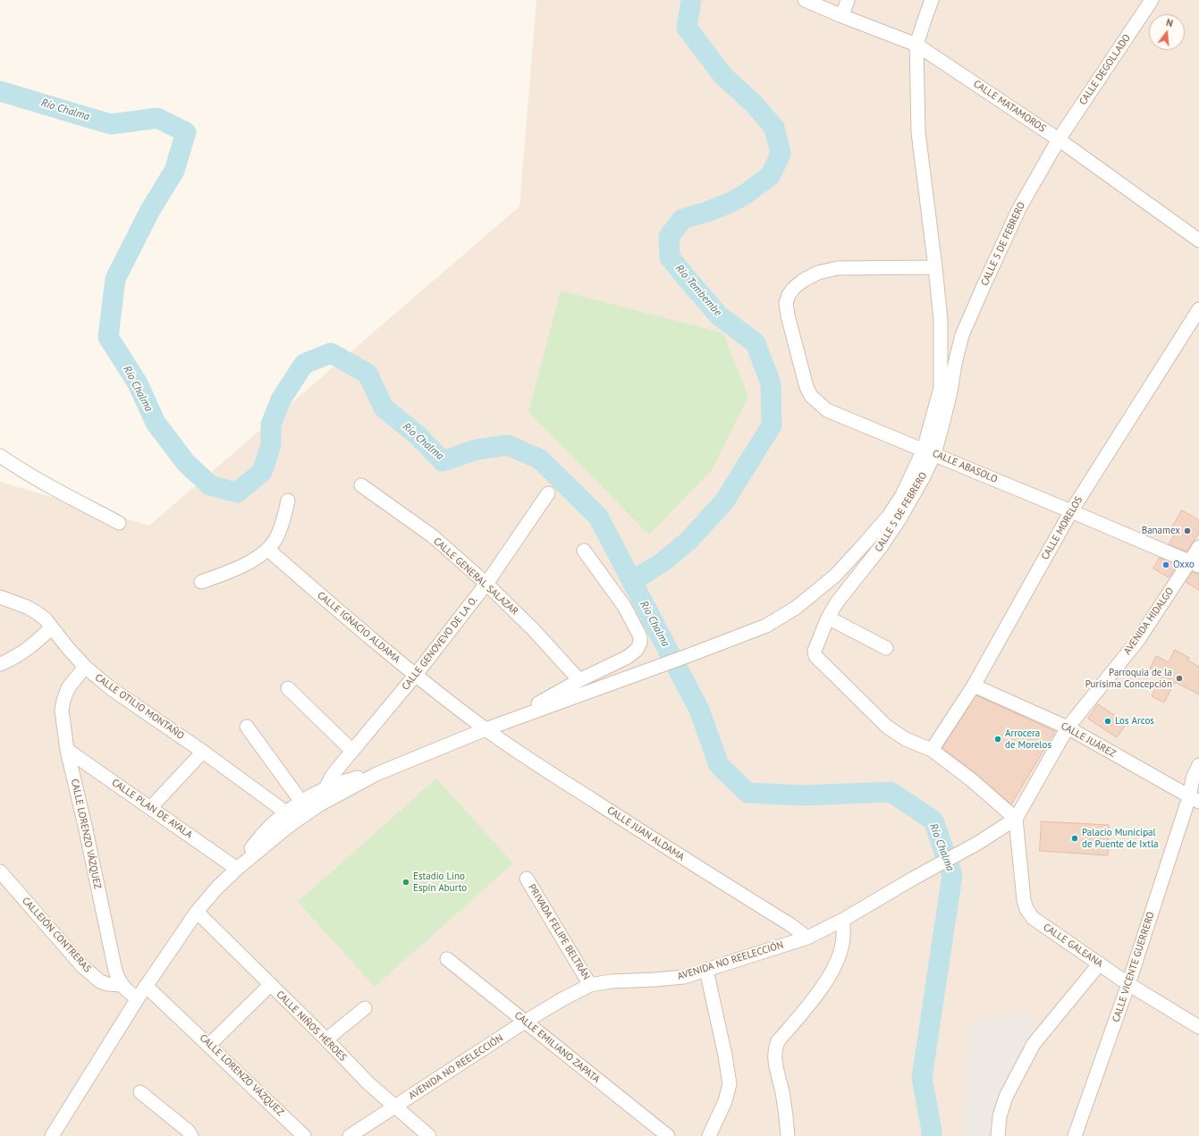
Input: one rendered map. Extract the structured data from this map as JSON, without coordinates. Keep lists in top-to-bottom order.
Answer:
{
  "streets": {
    "street": [
      "CALLE DEGOLLADO",
      "CALLE MATAMOROS",
      "CALLE 5 DE FEBRERO",
      "CALLE ABASOLO",
      "CALLE MORELOS",
      "CALLE GENERAL SALAZAR",
      "AVENIDA HIDALGO",
      "CALLE IGNACIO ALDAMA",
      "CALLE GENOVEVO DE LA O.",
      "CALLE OTILIO MONTAÑO",
      "CALLE JUÁREZ",
      "CALLE PLAN DE AYALA",
      "CALLE LORENZO VÁZQUEZ",
      "CALLE JUAN ALDAMA",
      "PRIVADA FELIPE BELTRÁN",
      "CALLEJÓN CONTRERAS",
      "CALLE GALEANA",
      "AVENIDA NO REELECCIÓN",
      "CALLE VICENTE GUERRERO",
      "CALLE NIÑOS HÉROES",
      "CALLE EMILIANO ZAPATA"
    ]
  },
  "crossings": [
    ["CALLE DEGOLLADO", "CALLE MATAMOROS"],
    ["CALLE DEGOLLADO", "CALLE 5 DE FEBRERO"],
    ["CALLE MATAMOROS", "CALLE 5 DE FEBRERO"],
    ["CALLE 5 DE FEBRERO", "CALLE ABASOLO"],
    ["CALLE 5 DE FEBRERO", "CALLE MORELOS"],
    ["CALLE 5 DE FEBRERO", "AVENIDA HIDALGO"],
    ["CALLE 5 DE FEBRERO", "CALLE GALEANA"],
    ["CALLE 5 DE FEBRERO", "AVENIDA NO REELECCIÓN"],
    ["CALLE ABASOLO", "CALLE MORELOS"],
    ["CALLE ABASOLO", "AVENIDA HIDALGO"],
    ["CALLE MORELOS", "CALLE JUÁREZ"],
    ["CALLE GENERAL SALAZAR", "CALLE GENOVEVO DE LA O."],
    ["AVENIDA HIDALGO", "CALLE JUÁREZ"],
    ["AVENIDA HIDALGO", "CALLE GALEANA"],
    ["AVENIDA HIDALGO", "AVENIDA NO REELECCIÓN"],
    ["CALLE IGNACIO ALDAMA", "CALLE GENOVEVO DE LA O."],
    ["CALLE IGNACIO ALDAMA", "CALLE JUAN ALDAMA"],
    ["CALLE OTILIO MONTAÑO", "CALLE LORENZO VÁZQUEZ"],
    ["CALLE JUÁREZ", "CALLE VICENTE GUERRERO"],
    ["CALLE PLAN DE AYALA", "CALLE LORENZO VÁZQUEZ"],
    ["CALLE LORENZO VÁZQUEZ", "CALLEJÓN CONTRERAS"],
    ["CALLE JUAN ALDAMA", "AVENIDA NO REELECCIÓN"],
    ["PRIVADA FELIPE BELTRÁN", "AVENIDA NO REELECCIÓN"],
    ["CALLE GALEANA", "AVENIDA NO REELECCIÓN"],
    ["CALLE GALEANA", "CALLE VICENTE GUERRERO"],
    ["AVENIDA NO REELECCIÓN", "CALLE NIÑOS HÉROES"],
    ["AVENIDA NO REELECCIÓN", "CALLE EMILIANO ZAPATA"]
  ],
  "water": ["Río Chalma", "Río Tembembe"],
  "places": [
    "Banamex",
    "Oxxo",
    "Parroquia de la Purísima Concepción",
    "Los Arcos",
    "Arrocera de Morelos",
    "Palacio Municipal de Puente de Ixtla",
    "Estadio Lino Espín Aburto"
  ],
  "north": "top"
}
